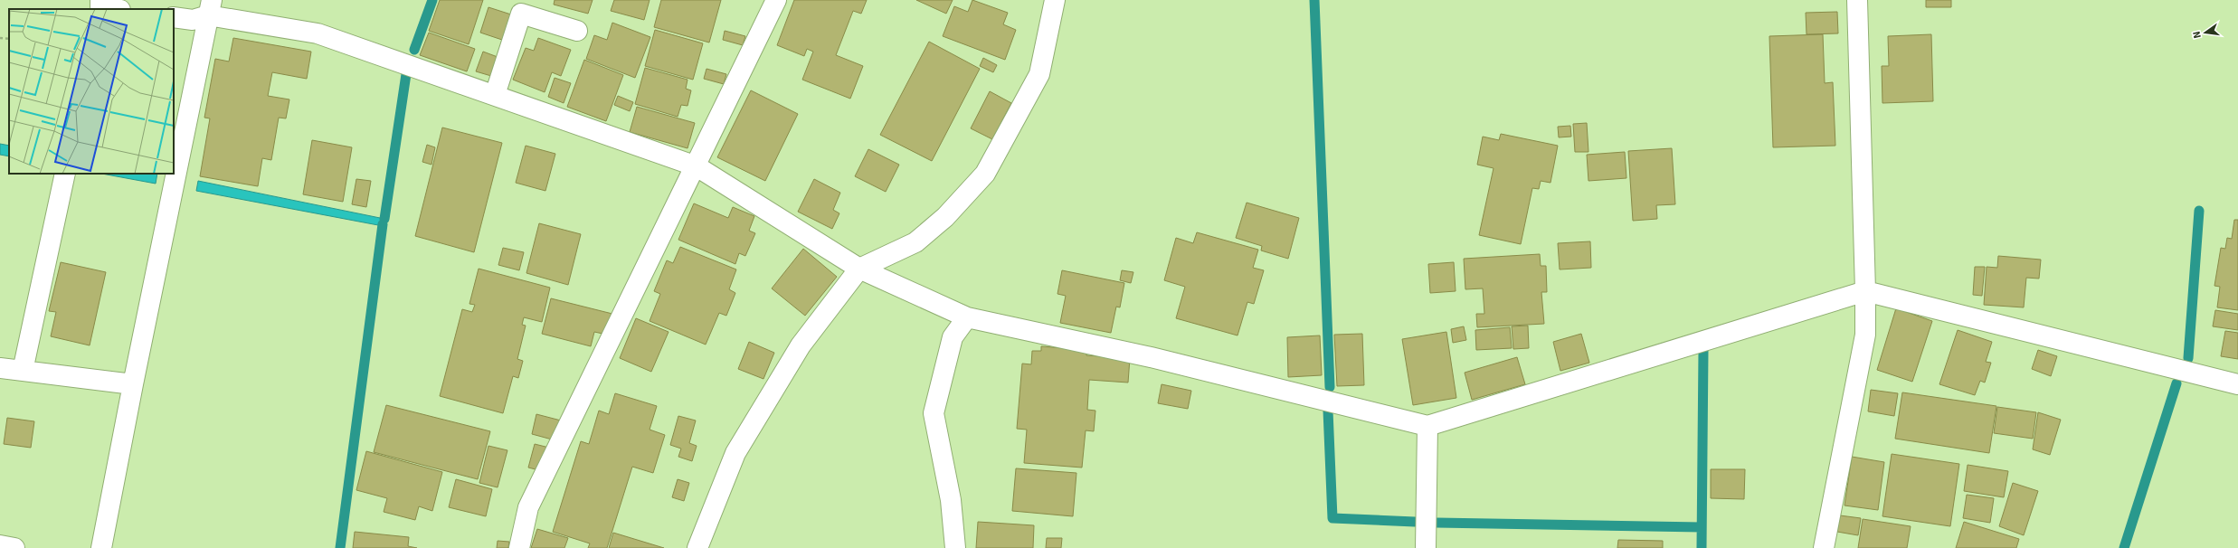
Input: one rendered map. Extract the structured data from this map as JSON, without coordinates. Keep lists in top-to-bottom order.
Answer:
{
  "north": "left"
}
